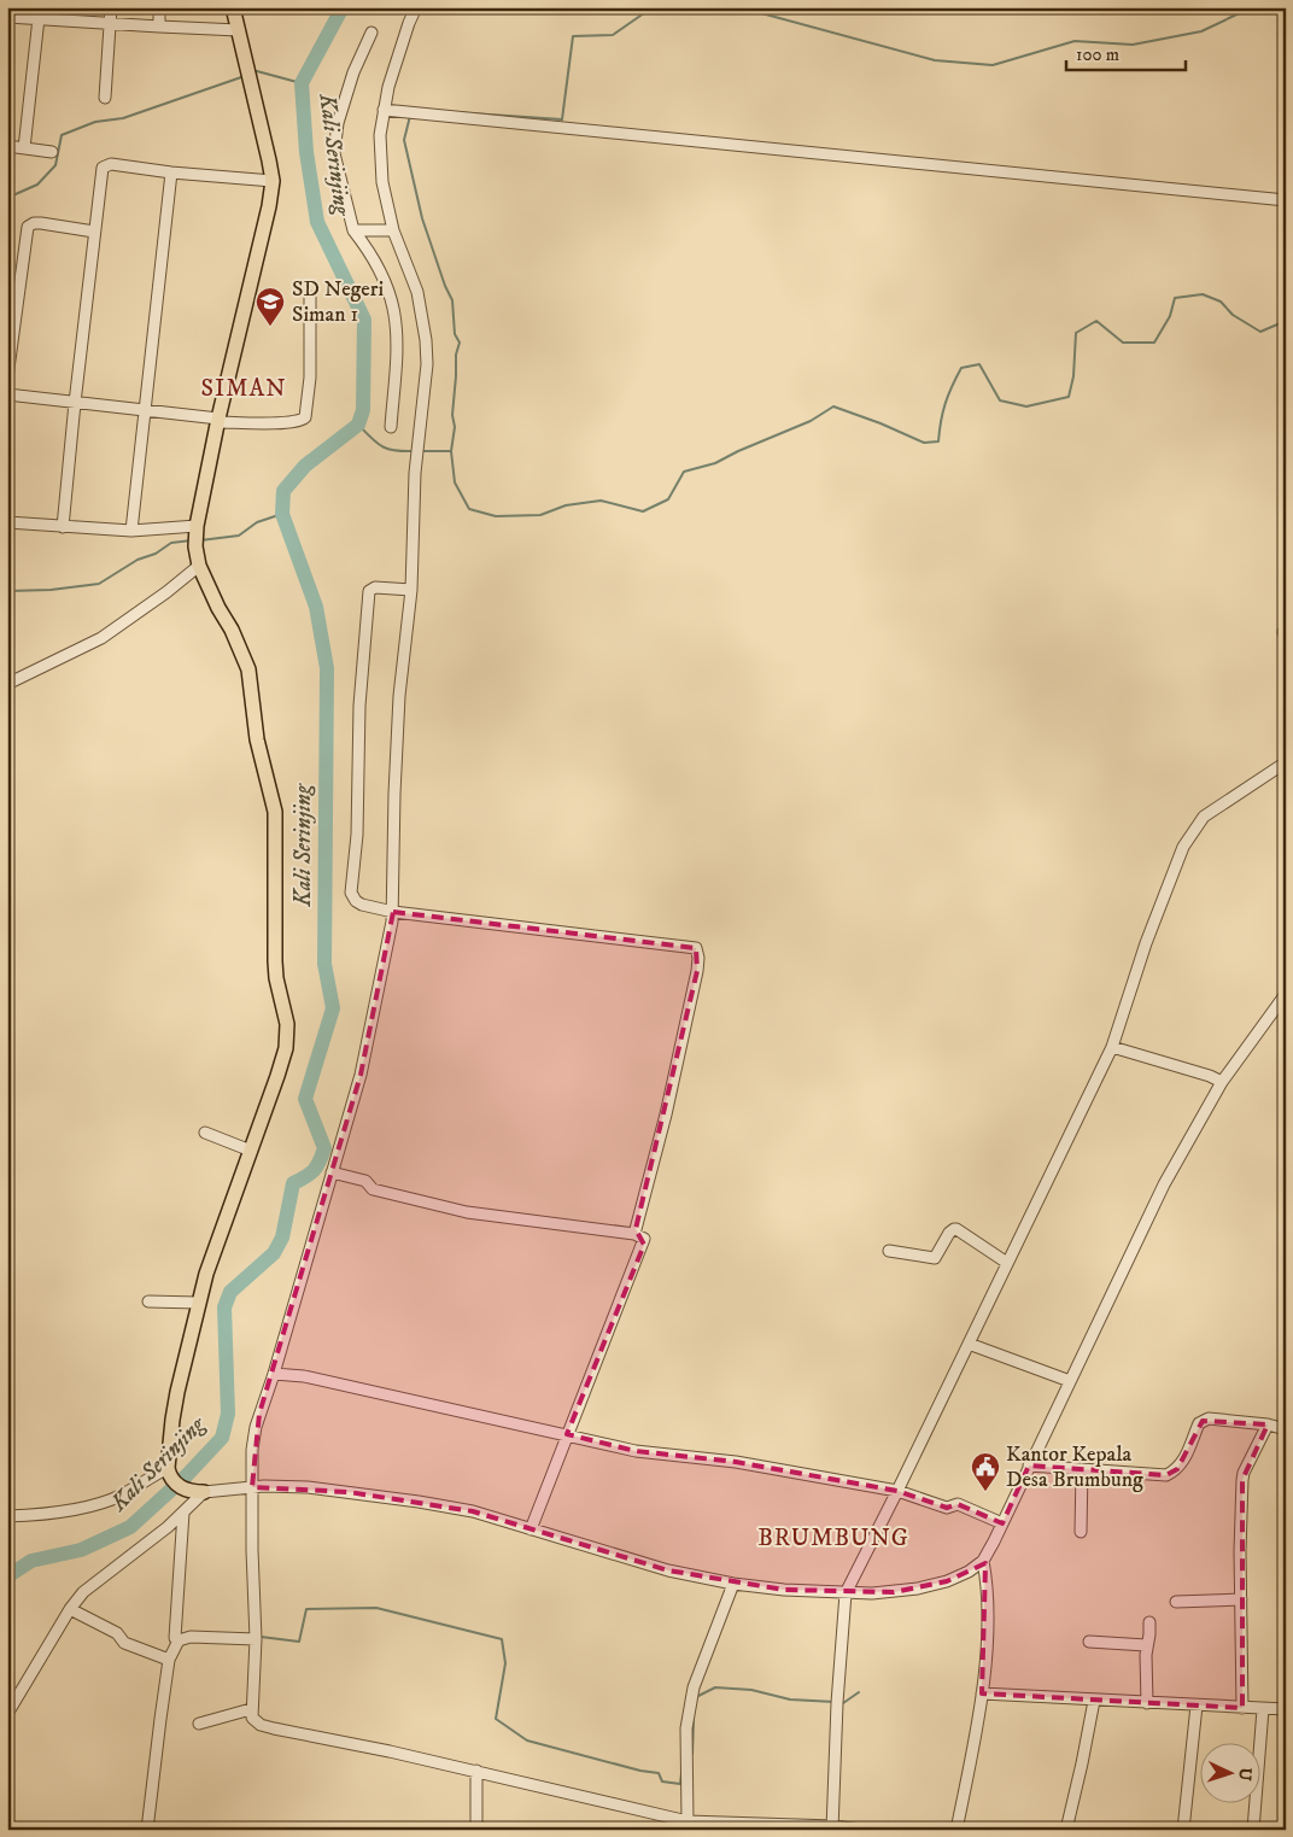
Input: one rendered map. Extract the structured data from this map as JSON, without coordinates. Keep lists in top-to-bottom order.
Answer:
{
  "districts": ["SIMAN", "BRUMBUNG"],
  "water": ["Kali Serinjing"],
  "places": {
    "school or university": ["SD Negeri Siman 1"],
    "public building": ["Kantor Kepala Desa Brumbung"]
  },
  "scale_bar": "100 m",
  "north": "right"
}
